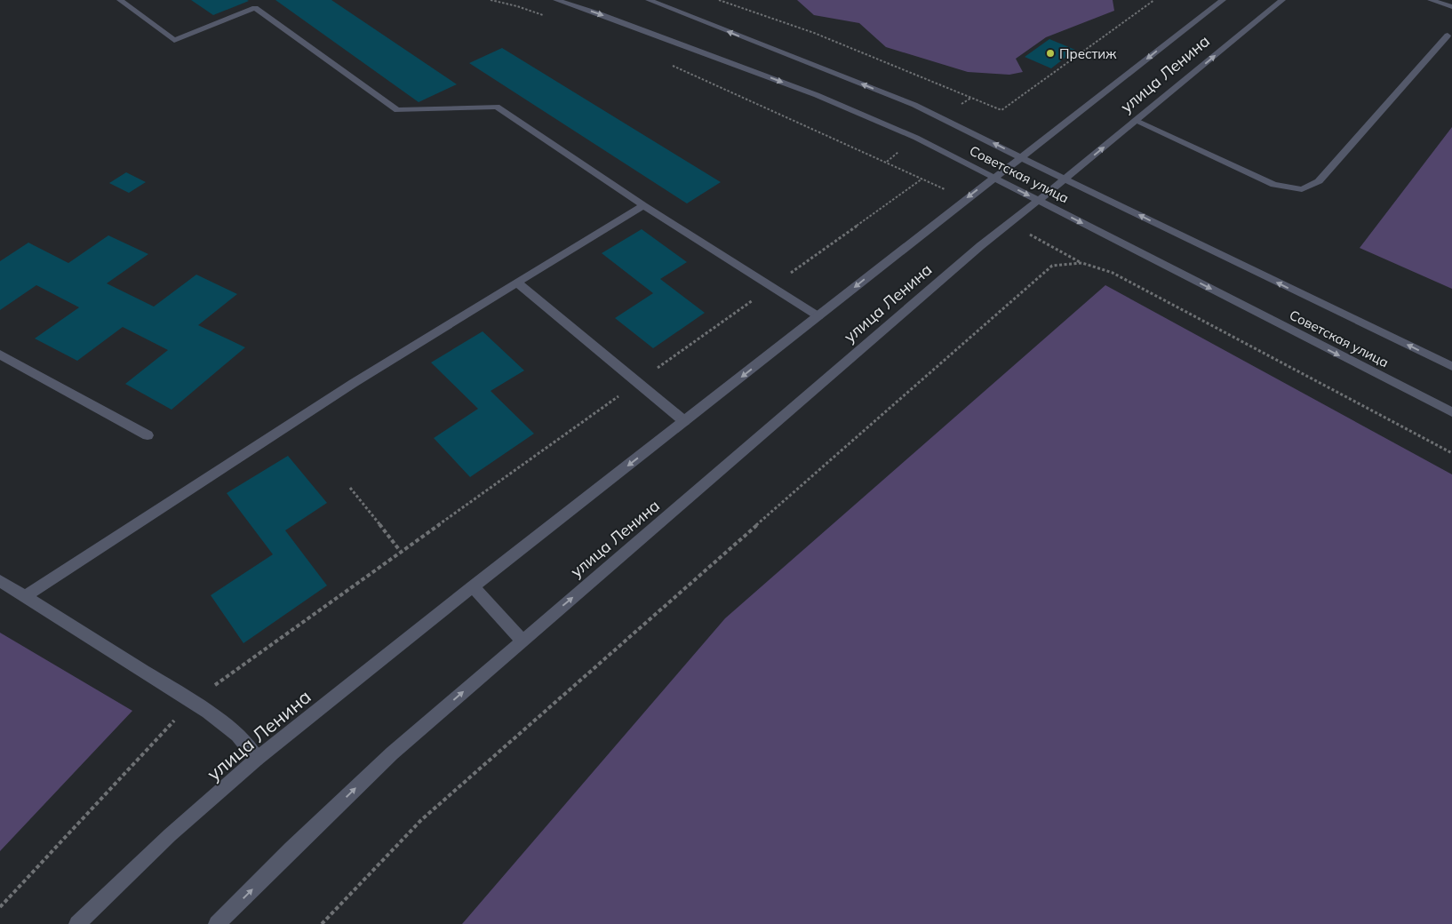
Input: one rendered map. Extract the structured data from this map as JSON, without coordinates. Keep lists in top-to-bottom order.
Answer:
{
  "streets": {
    "street": ["улица Ленина", "Советская улица"]
  },
  "crossings": [
    ["улица Ленина", "Советская улица"]
  ],
  "places": ["Престиж"]
}
